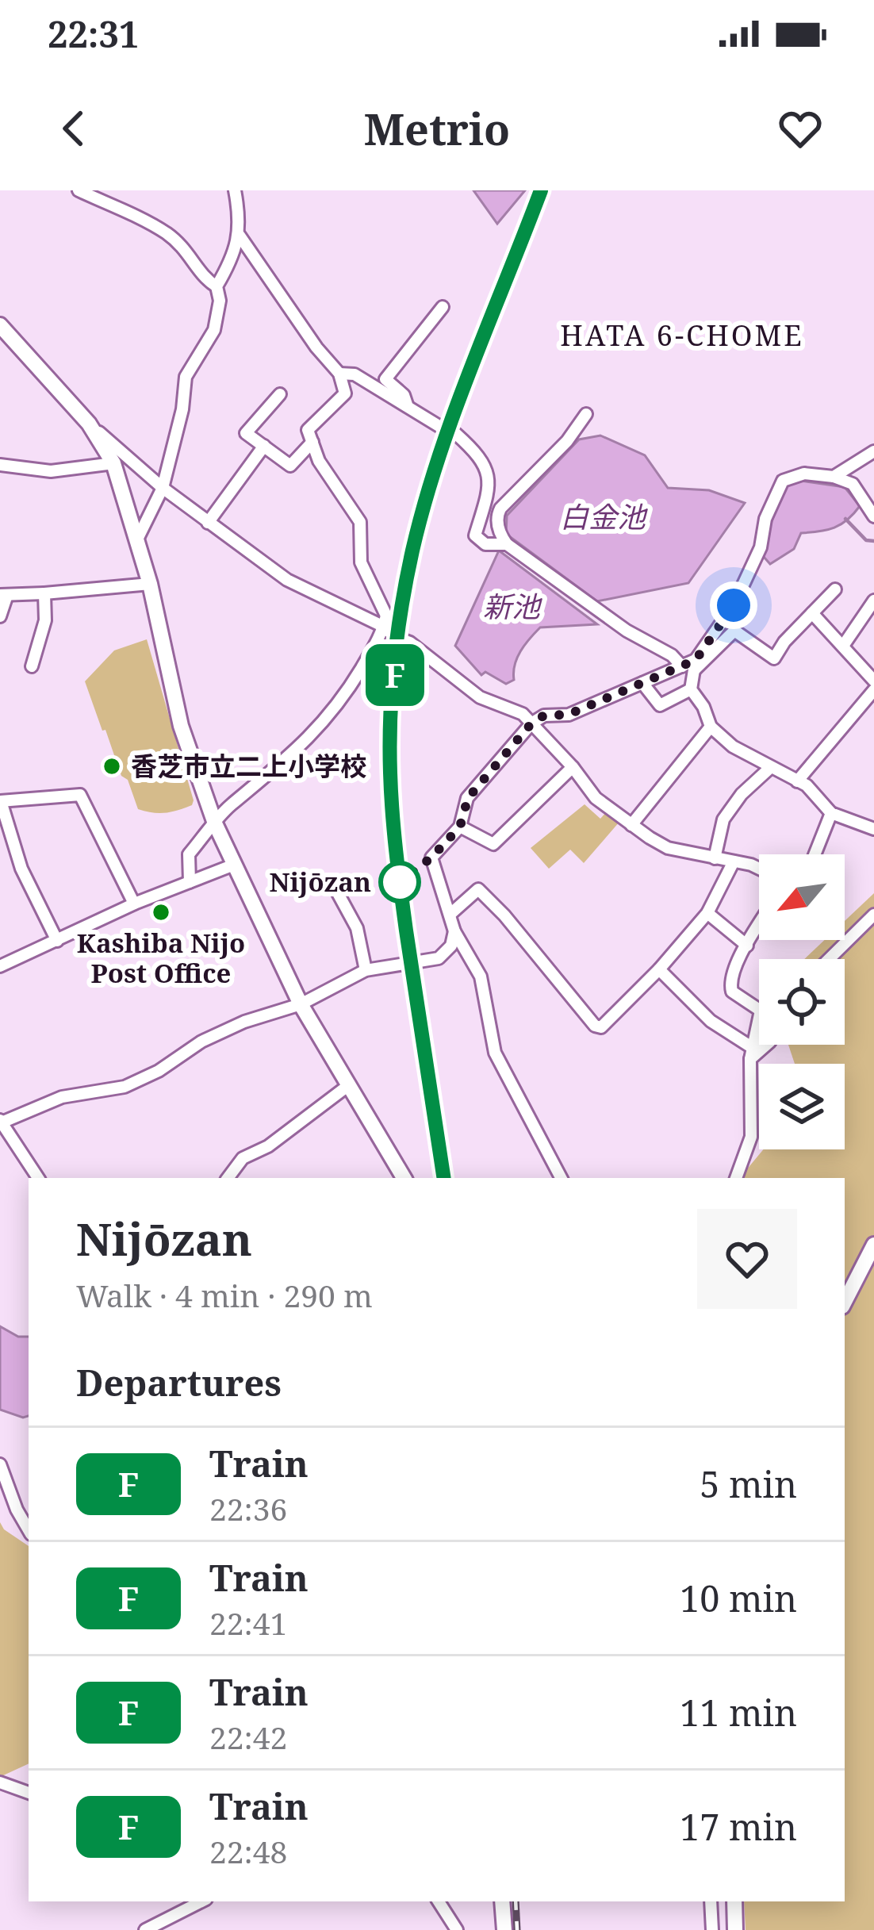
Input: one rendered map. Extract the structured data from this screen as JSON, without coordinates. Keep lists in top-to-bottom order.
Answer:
{
  "districts": ["HATA 6-CHOME"],
  "water": ["白金池", "新池"],
  "places": ["香芝市立二上小学校", "Nijōzan", "Kashiba Nijo Post Office"],
  "north": "bottom left",
  "page": {
    "status": "22:31",
    "header": "Metrio",
    "on_map": "F",
    "heading": [
      ["Nijōzan", "Walk · 4 min · 290 m"],
      "Departures"
    ],
    "list": [
      {
        "mark": "F",
        "name": "Train",
        "note": "22:36",
        "value": "5 min"
      },
      {
        "mark": "F",
        "name": "Train",
        "note": "22:41",
        "value": "10 min"
      },
      {
        "mark": "F",
        "name": "Train",
        "note": "22:42",
        "value": "11 min"
      },
      {
        "mark": "F",
        "name": "Train",
        "note": "22:48",
        "value": "17 min"
      }
    ]
  }
}
